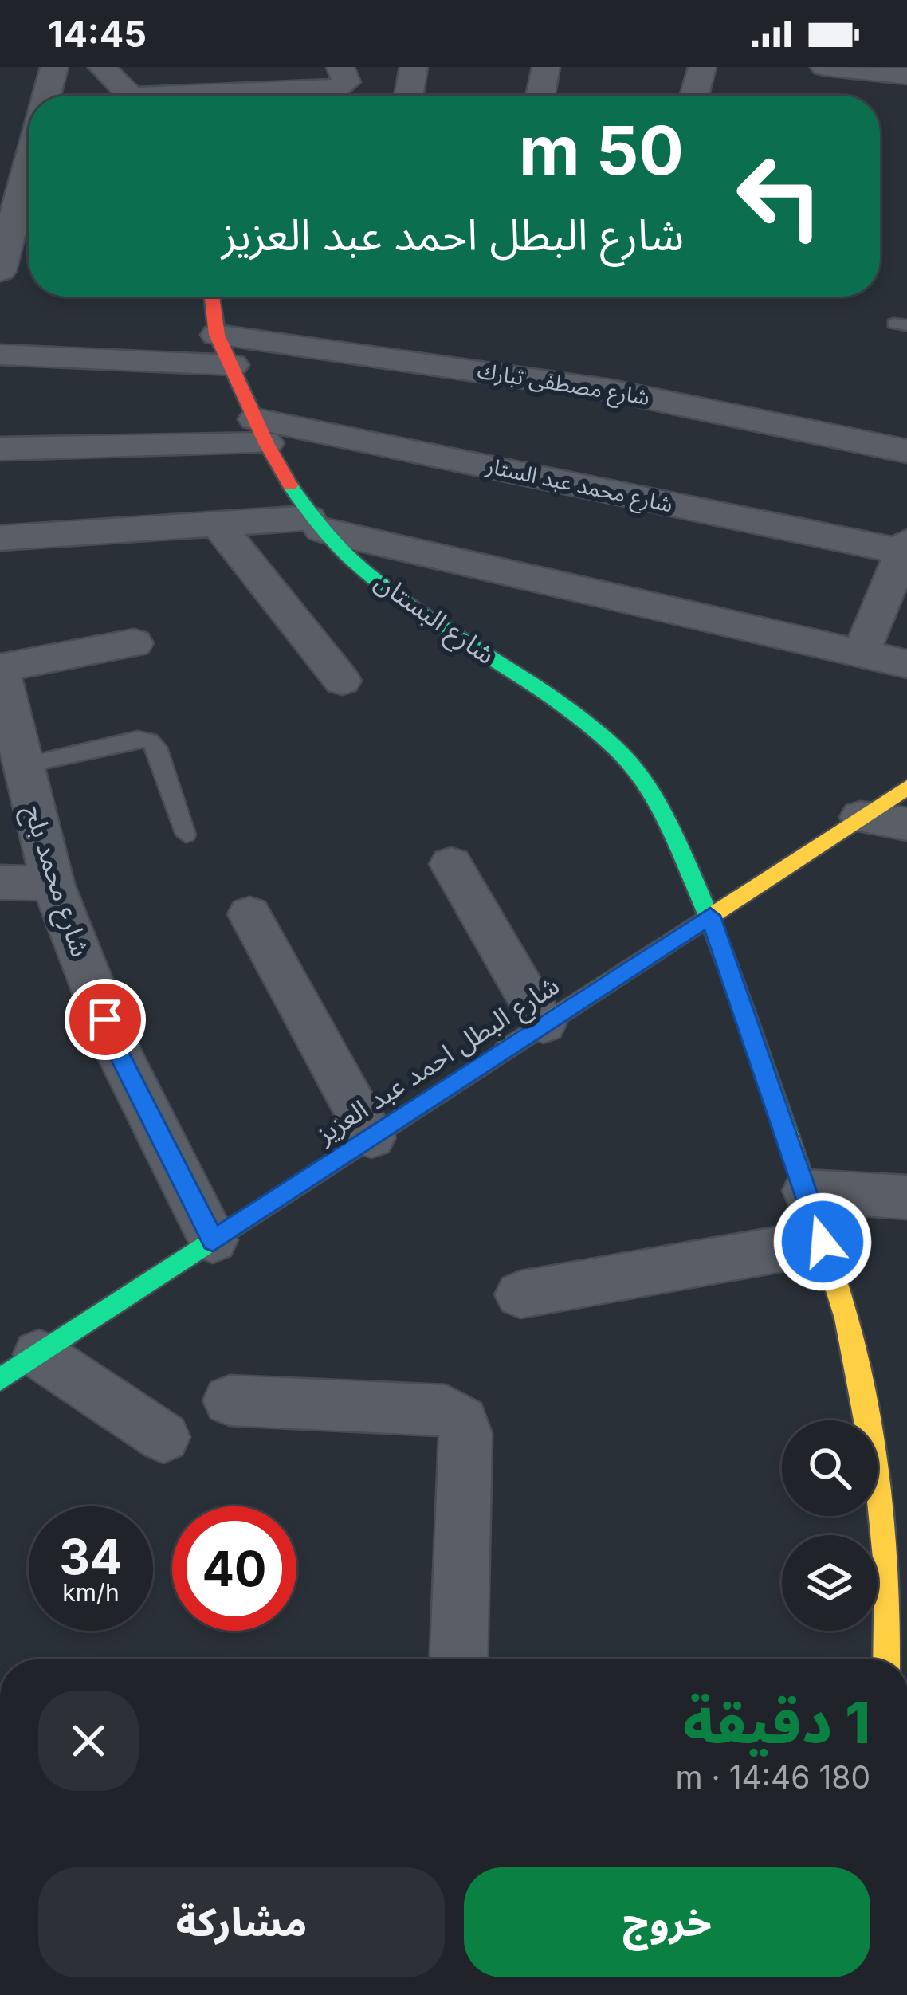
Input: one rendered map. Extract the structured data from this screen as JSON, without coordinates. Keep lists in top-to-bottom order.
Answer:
{
  "streets": {
    "street": [
      "شارع مصطفى تبارك",
      "شارع محمد عبد الستار",
      "شارع البستان",
      "شارع محمد بلح",
      "شارع البطل احمد عبد العزيز"
    ]
  },
  "crossings": [
    ["شارع مصطفى تبارك", "شارع البستان"],
    ["شارع محمد عبد الستار", "شارع البستان"],
    ["شارع البستان", "شارع البطل احمد عبد العزيز"],
    ["شارع محمد بلح", "شارع البطل احمد عبد العزيز"]
  ],
  "page": {
    "status": "14:45",
    "turn": ["50 m", "شارع البطل احمد عبد العزيز"],
    "speed": "34 km/h",
    "limit": "40",
    "heading": ["1 دقيقة", "180 m · 14:46"],
    "buttons": ["خروج", "مشاركة"]
  }
}
